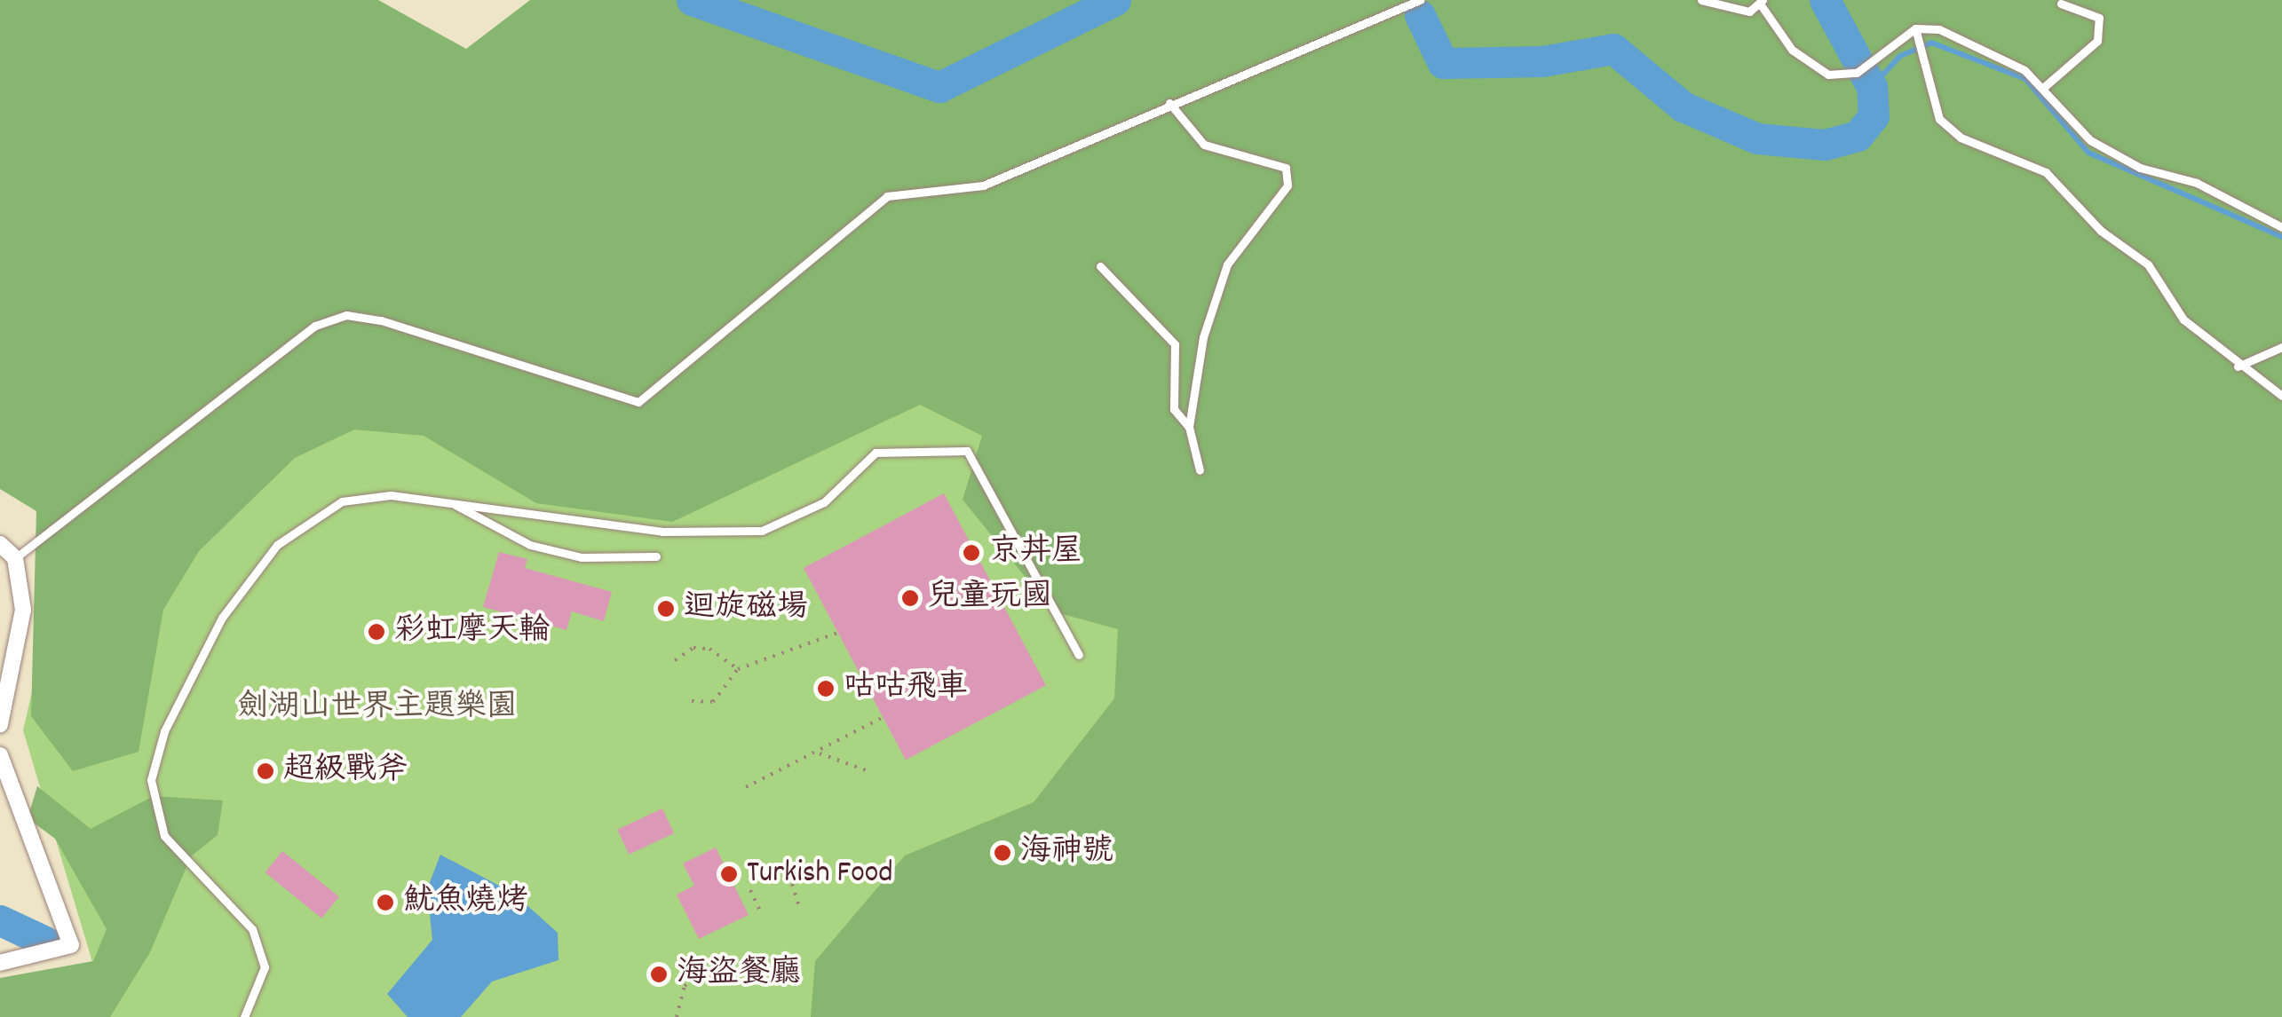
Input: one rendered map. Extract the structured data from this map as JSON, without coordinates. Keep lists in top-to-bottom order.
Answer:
{
  "parks": ["劍湖山世界主題樂園"],
  "places": [
    "京丼屋",
    "兒童玩國",
    "迴旋磁場",
    "彩虹摩天輪",
    "咕咕飛車",
    "超級戰斧",
    "海神號",
    "Turkish Food",
    "魷魚燒烤",
    "海盜餐廳"
  ]
}
